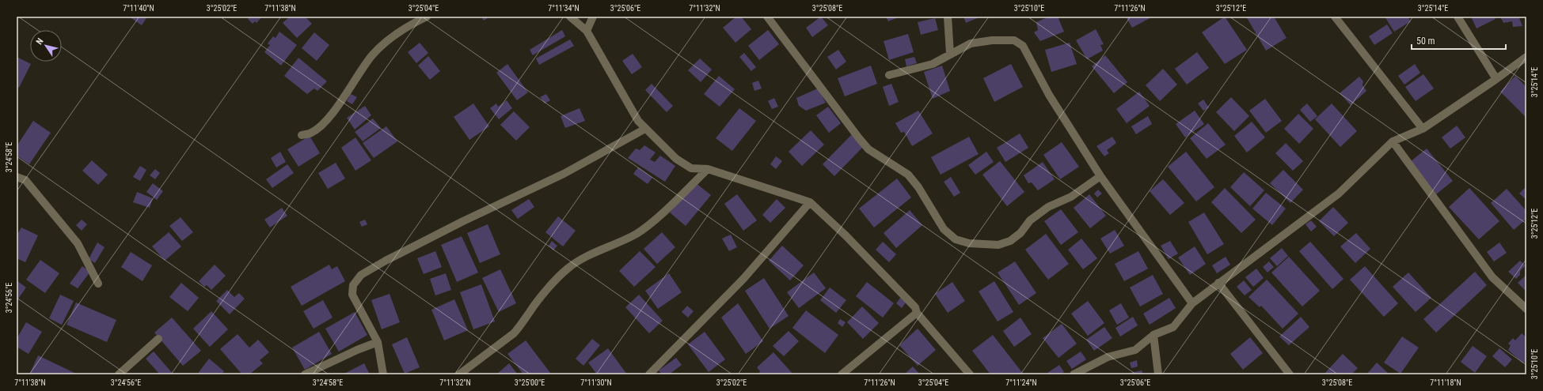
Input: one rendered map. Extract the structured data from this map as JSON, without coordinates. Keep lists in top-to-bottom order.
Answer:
{
  "scale_bar": "50 m",
  "north": "top left",
  "coordinates": [
    "7°11'40\"N",
    "3°25'02\"E",
    "7°11'38\"N",
    "3°25'04\"E",
    "7°11'34\"N",
    "3°25'06\"E",
    "7°11'32\"N",
    "3°25'08\"E",
    "3°25'10\"E",
    "7°11'26\"N",
    "3°25'12\"E",
    "3°25'14\"E",
    "3°24'58\"E",
    "3°24'56\"E",
    "3°25'00\"E",
    "7°11'30\"N",
    "7°11'24\"N",
    "7°11'18\"N"
  ]
}
